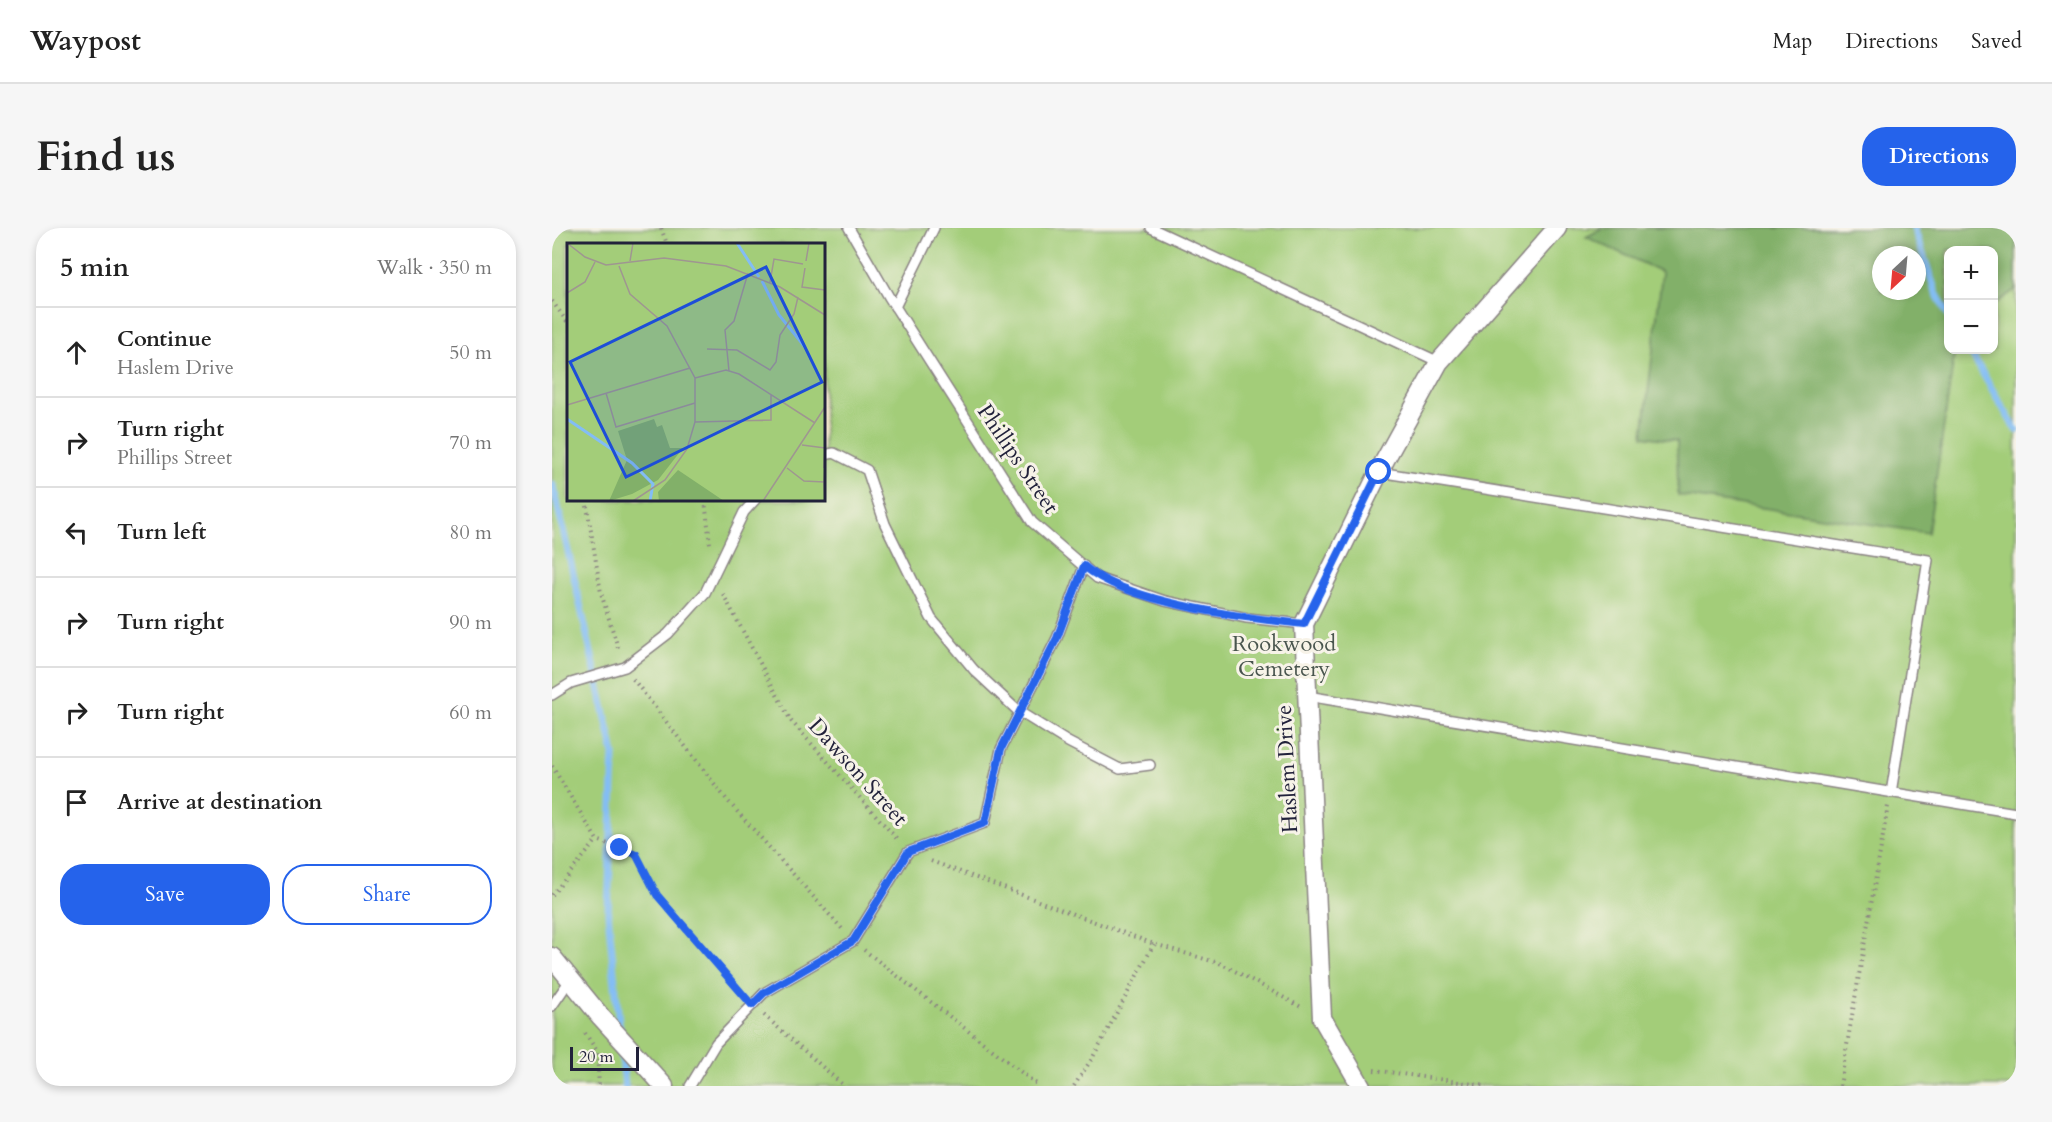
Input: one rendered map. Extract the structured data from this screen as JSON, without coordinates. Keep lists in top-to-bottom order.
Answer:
{
  "streets": {
    "street": ["Haslem Drive"],
    "lane": ["Phillips Street"],
    "path": ["Dawson Street"]
  },
  "crossings": [
    ["Phillips Street", "Haslem Drive"],
    ["Haslem Drive", "Dawson Street"]
  ],
  "parks": ["Rookwood Cemetery"],
  "scale_bar": "20 m",
  "north": "bottom left",
  "page": {
    "header": "Waypost",
    "nav": ["Map", "Directions", "Saved"],
    "buttons": [
      "Directions",
      ["Save", "Share"]
    ],
    "title": "Find us",
    "heading": ["5 min", "Walk · 350 m"],
    "map_buttons": ["+", "−"],
    "list": [
      ["Continue", "Haslem Drive", "50 m"],
      ["Turn right", "Phillips Street", "70 m"],
      ["Turn left", "80 m"],
      ["Turn right", "90 m"],
      ["Turn right", "60 m"],
      "Arrive at destination"
    ],
    "scale": "20 m"
  }
}
